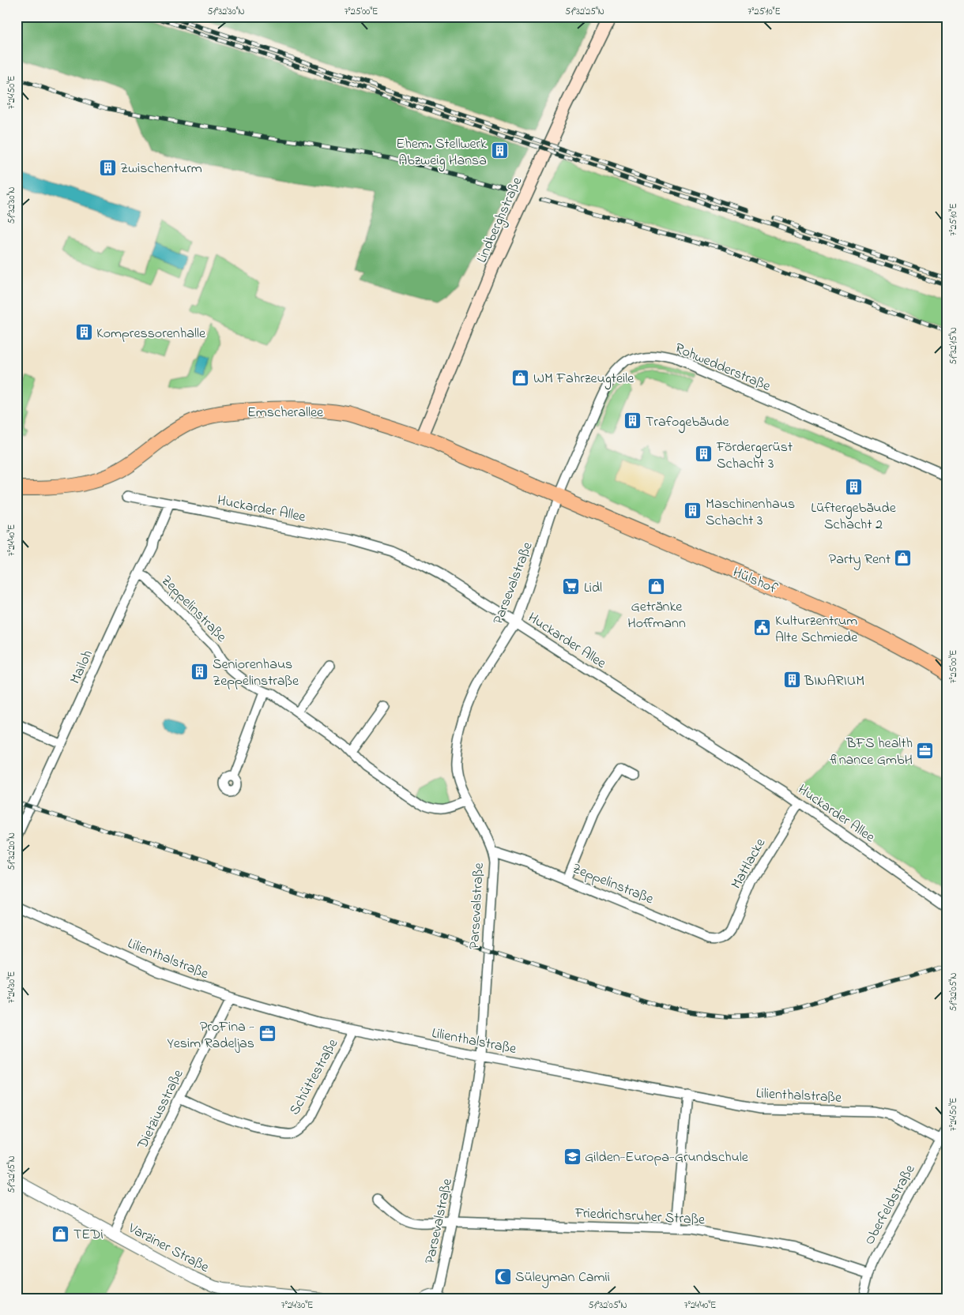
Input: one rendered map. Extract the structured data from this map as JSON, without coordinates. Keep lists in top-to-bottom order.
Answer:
{
  "streets": {
    "main road": ["Lindberghstraße", "Emscherallee", "Hülshof"],
    "street": [
      "Rohwedderstraße",
      "Huckarder Allee",
      "Parsevalstraße",
      "Zeppelinstraße",
      "Mailoh",
      "Mattlacke",
      "Lilienthalstraße",
      "Schüttestraße",
      "Dietziusstraße",
      "Oberfeldstraße",
      "Friedrichsruher Straße",
      "Varziner Straße"
    ]
  },
  "crossings": [
    ["Lindberghstraße", "Emscherallee"],
    ["Rohwedderstraße", "Emscherallee"],
    ["Rohwedderstraße", "Hülshof"],
    ["Rohwedderstraße", "Parsevalstraße"],
    ["Emscherallee", "Hülshof"],
    ["Emscherallee", "Parsevalstraße"],
    ["Huckarder Allee", "Parsevalstraße"],
    ["Huckarder Allee", "Mailoh"],
    ["Huckarder Allee", "Mattlacke"],
    ["Hülshof", "Parsevalstraße"],
    ["Parsevalstraße", "Zeppelinstraße"],
    ["Parsevalstraße", "Lilienthalstraße"],
    ["Parsevalstraße", "Friedrichsruher Straße"],
    ["Zeppelinstraße", "Mailoh"],
    ["Zeppelinstraße", "Mattlacke"],
    ["Lilienthalstraße", "Schüttestraße"],
    ["Lilienthalstraße", "Dietziusstraße"],
    ["Lilienthalstraße", "Oberfeldstraße"],
    ["Schüttestraße", "Dietziusstraße"],
    ["Dietziusstraße", "Varziner Straße"],
    ["Oberfeldstraße", "Friedrichsruher Straße"]
  ],
  "places": {
    "building": [
      "Ehem. Stellwerk Abzweig Hansa",
      "Zwischenturm",
      "Kompressorenhalle",
      "Trafogebäude",
      "Fördergerüst Schacht 3",
      "Lüftergebäude Schacht 2",
      "Maschinenhaus Schacht 3",
      "Seniorenhaus Zeppelinstraße",
      "BINARIUM"
    ],
    "shop": [
      "WM Fahrzeugteile",
      "Party Rent",
      "Getränke Hoffmann",
      "TEDi"
    ],
    "supermarket": ["Lidl"],
    "public building": ["Kulturzentrum Alte Schmiede"],
    "office": ["BFS health finance GmbH", "ProFina - Yesim Radeljas"],
    "school or university": ["Gilden-Europa-Grundschule"],
    "mosque": ["Süleyman Camii"]
  },
  "coordinates": [
    "51°32'30\"N",
    "7°25'00\"E",
    "51°32'25\"N",
    "7°25'10\"E",
    "7°24'50\"E",
    "51°32'15\"N",
    "7°24'40\"E",
    "51°32'20\"N",
    "7°24'30\"E",
    "51°32'05\"N"
  ]
}
